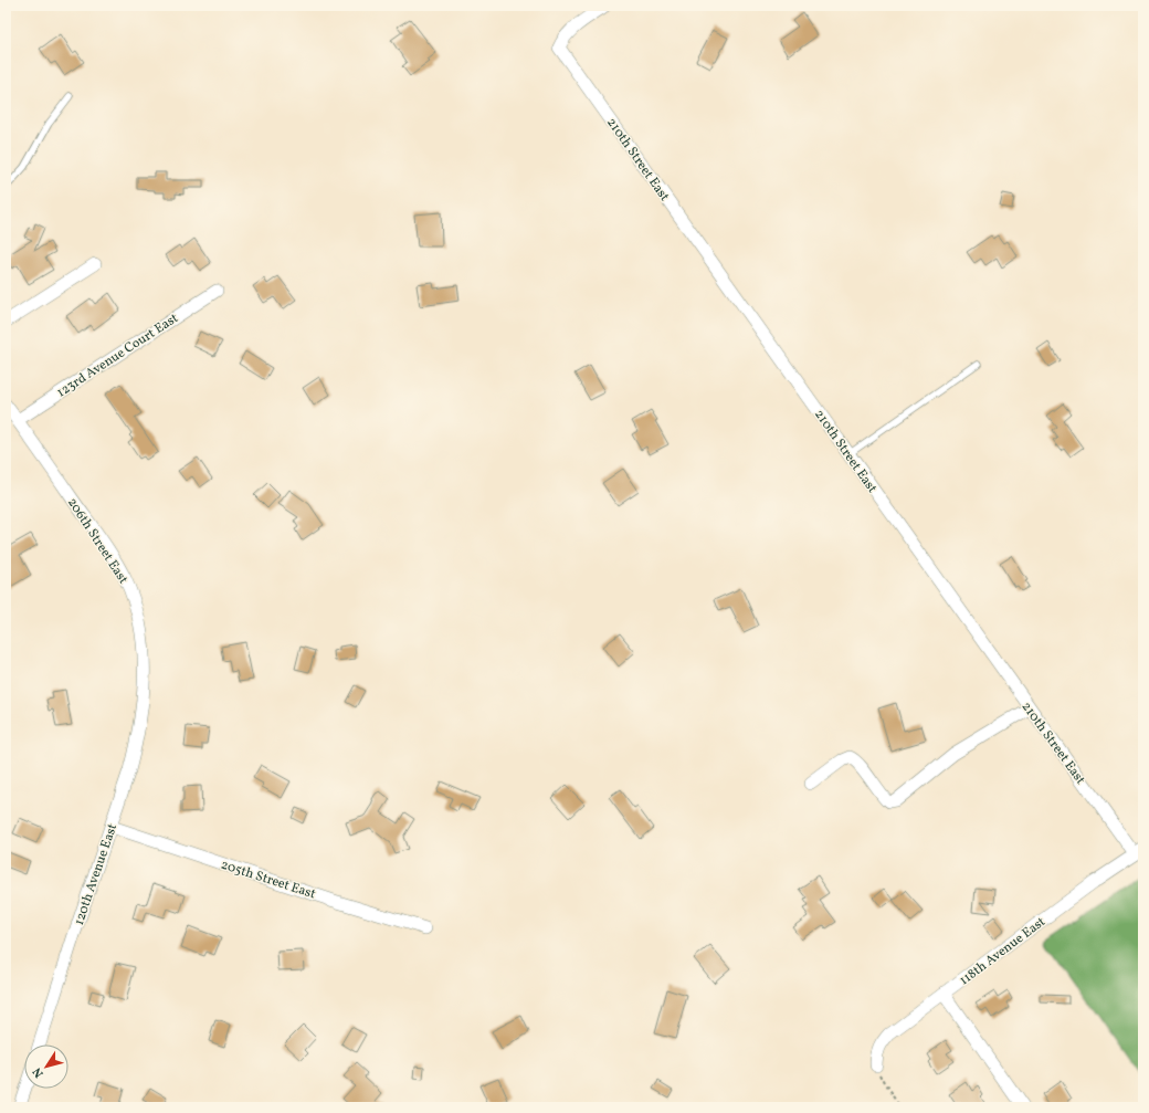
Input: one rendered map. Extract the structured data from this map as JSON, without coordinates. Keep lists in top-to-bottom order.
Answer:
{
  "streets": {
    "street": [
      "210th Street East",
      "123rd Avenue Court East",
      "206th Street East",
      "120th Avenue East",
      "205th Street East",
      "118th Avenue East"
    ]
  },
  "crossings": [
    ["210th Street East", "118th Avenue East"],
    ["123rd Avenue Court East", "206th Street East"],
    ["206th Street East", "120th Avenue East"],
    ["120th Avenue East", "205th Street East"]
  ],
  "north": "bottom left"
}
